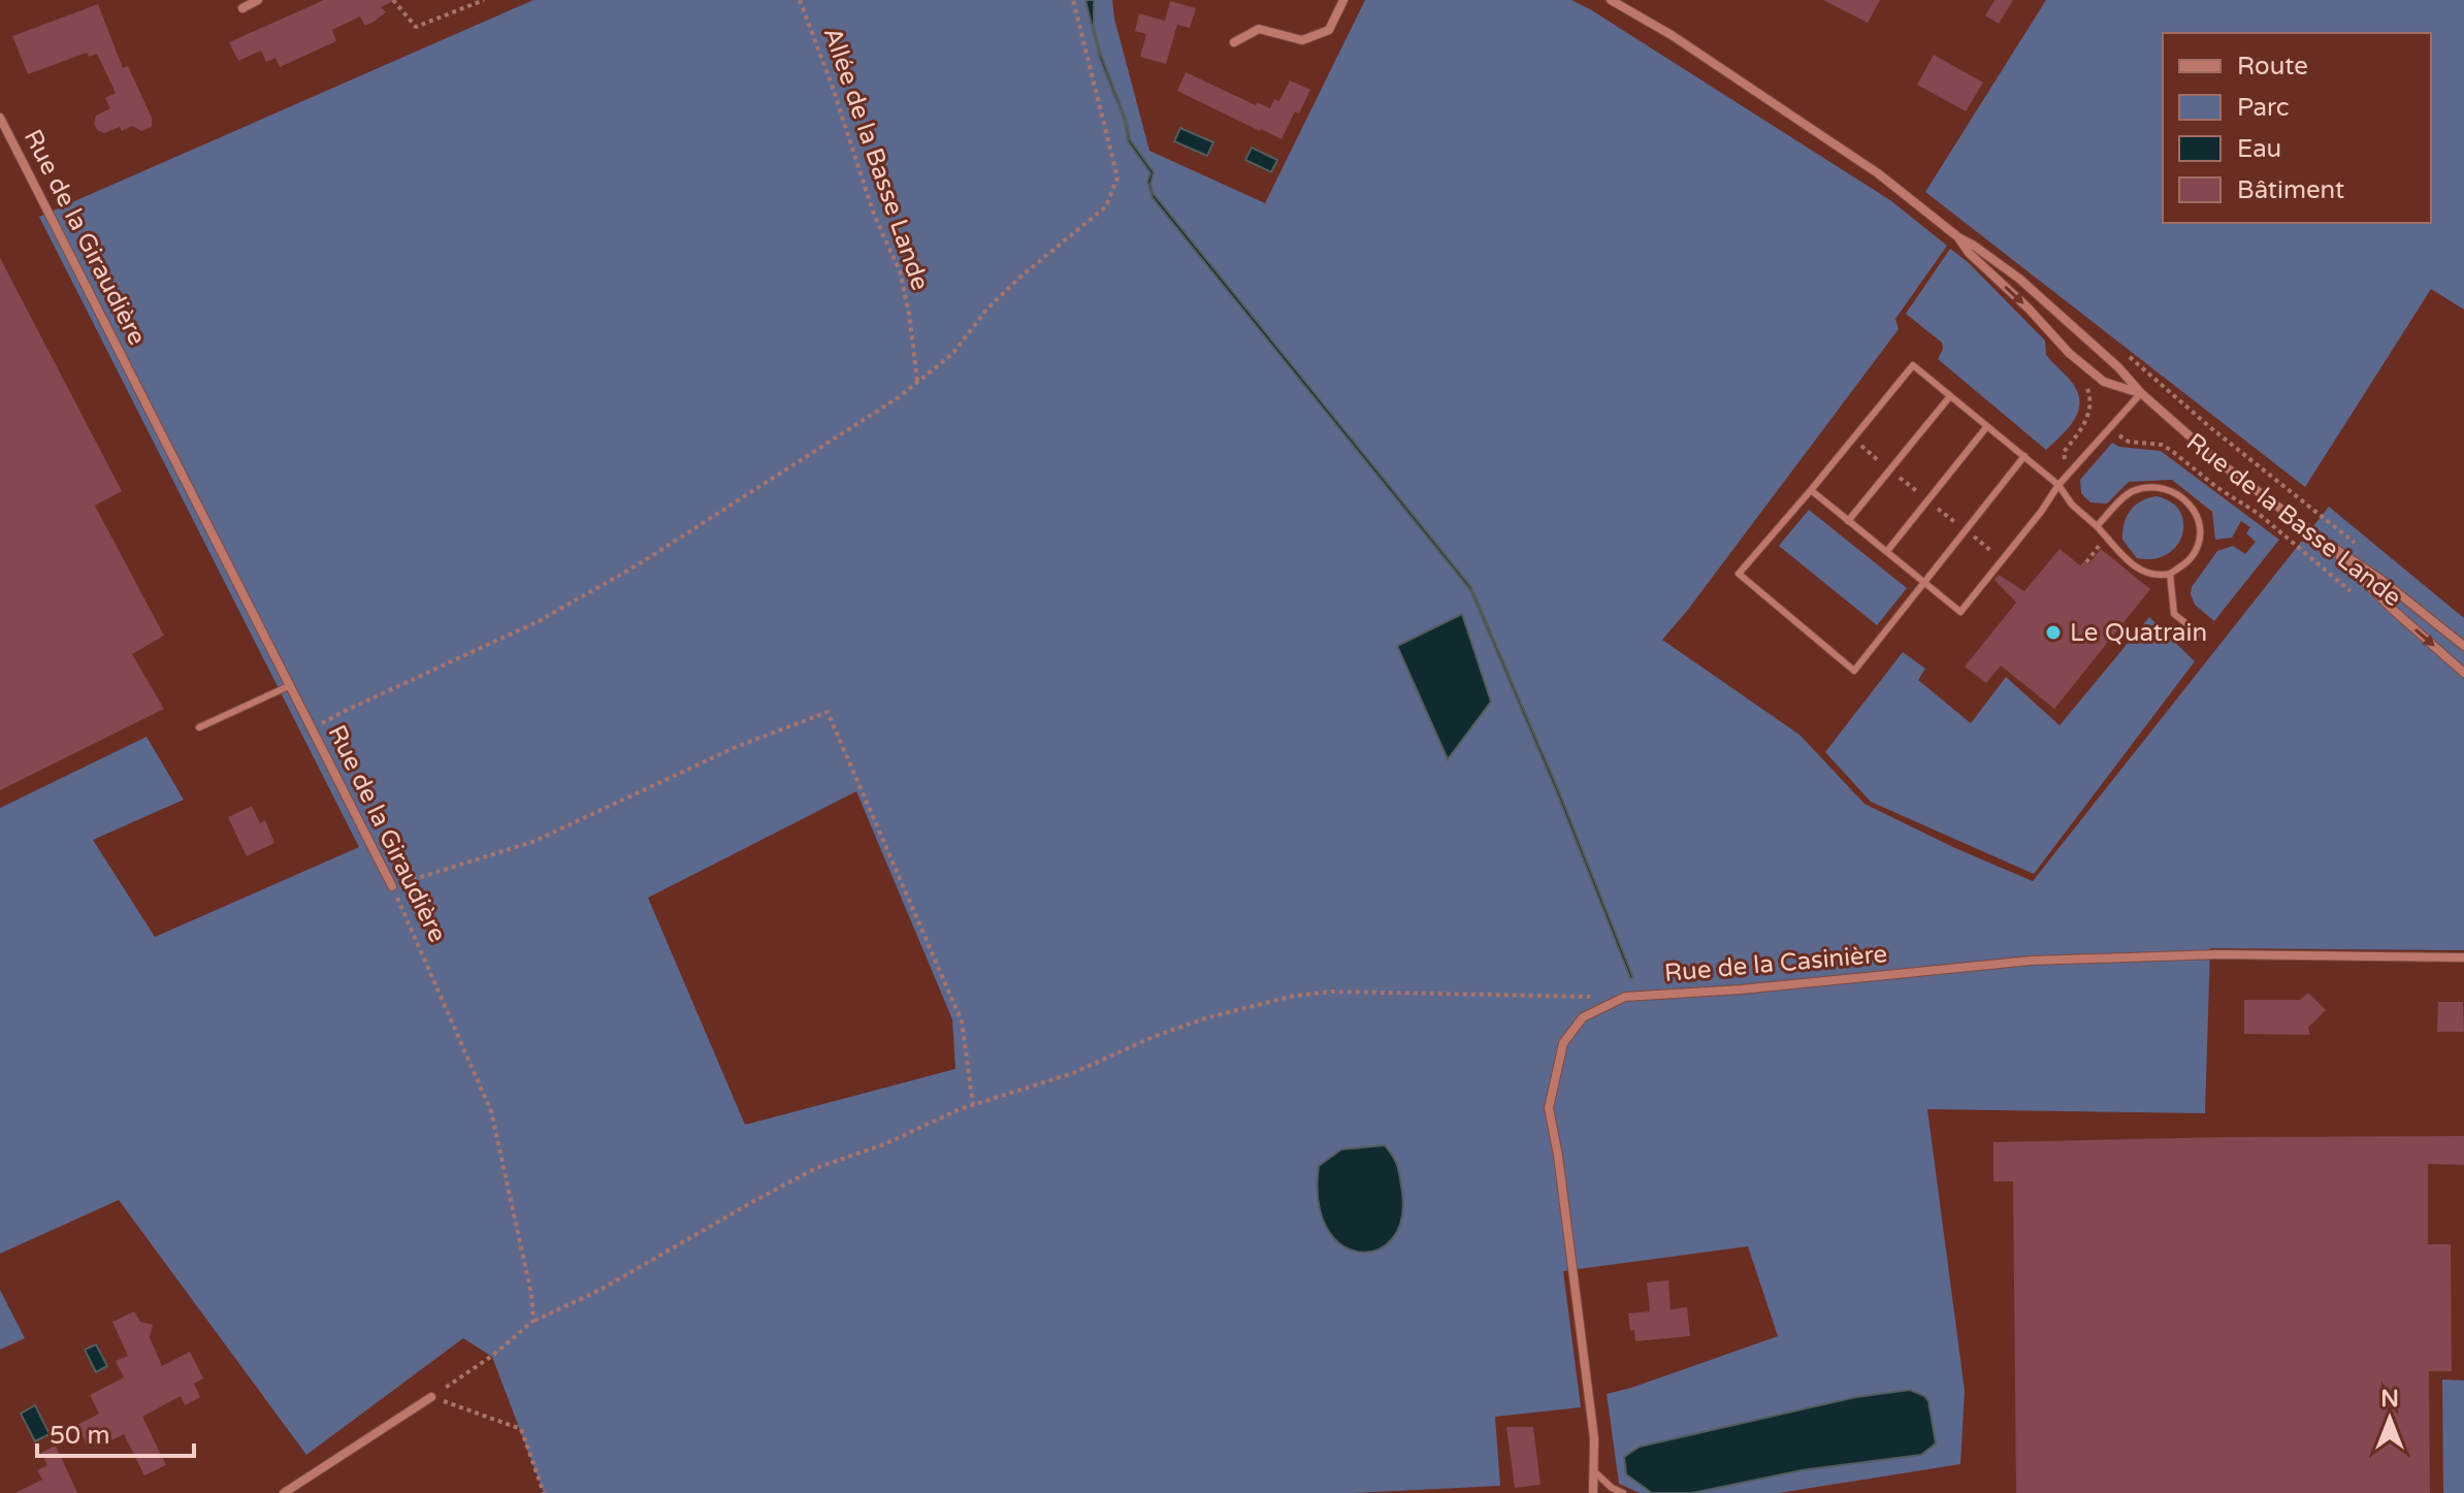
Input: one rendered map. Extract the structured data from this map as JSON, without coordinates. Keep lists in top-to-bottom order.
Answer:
{
  "streets": {
    "street": ["Rue de la Giraudière", "Rue de la Basse Lande", "Rue de la Casinière"],
    "path": ["Allée de la Basse Lande"]
  },
  "places": ["Le Quatrain"],
  "legend": [
    "Route",
    "Parc",
    "Eau",
    "Bâtiment"
  ],
  "scale_bar": "50 m",
  "north": "top"
}
